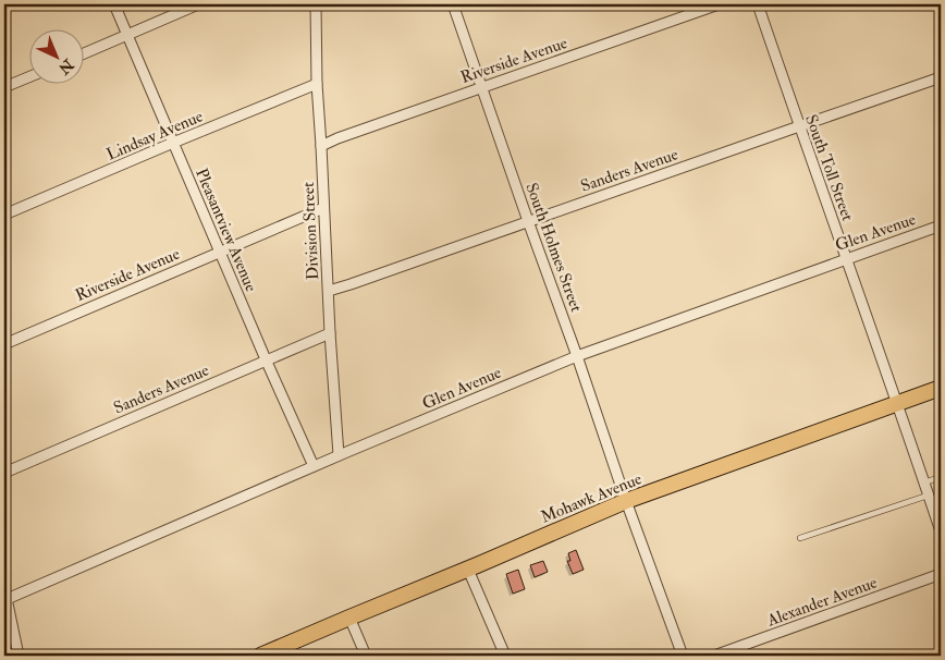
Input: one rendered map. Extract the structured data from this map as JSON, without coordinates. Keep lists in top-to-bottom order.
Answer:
{
  "streets": {
    "main road": ["Mohawk Avenue"],
    "street": [
      "Riverside Avenue",
      "Lindsay Avenue",
      "South Toll Street",
      "Sanders Avenue",
      "Pleasantview Avenue",
      "Division Street",
      "Glen Avenue",
      "South Holmes Street",
      "Alexander Avenue"
    ]
  },
  "crossings": [
    ["Riverside Avenue", "Pleasantview Avenue"],
    ["Riverside Avenue", "Division Street"],
    ["Riverside Avenue", "South Holmes Street"],
    ["Lindsay Avenue", "Pleasantview Avenue"],
    ["Lindsay Avenue", "Division Street"],
    ["South Toll Street", "Sanders Avenue"],
    ["South Toll Street", "Glen Avenue"],
    ["South Toll Street", "Mohawk Avenue"],
    ["Sanders Avenue", "Pleasantview Avenue"],
    ["Sanders Avenue", "Division Street"],
    ["Sanders Avenue", "South Holmes Street"],
    ["Pleasantview Avenue", "Glen Avenue"],
    ["Division Street", "Glen Avenue"],
    ["Glen Avenue", "South Holmes Street"],
    ["South Holmes Street", "Mohawk Avenue"]
  ],
  "north": "bottom right"
}
